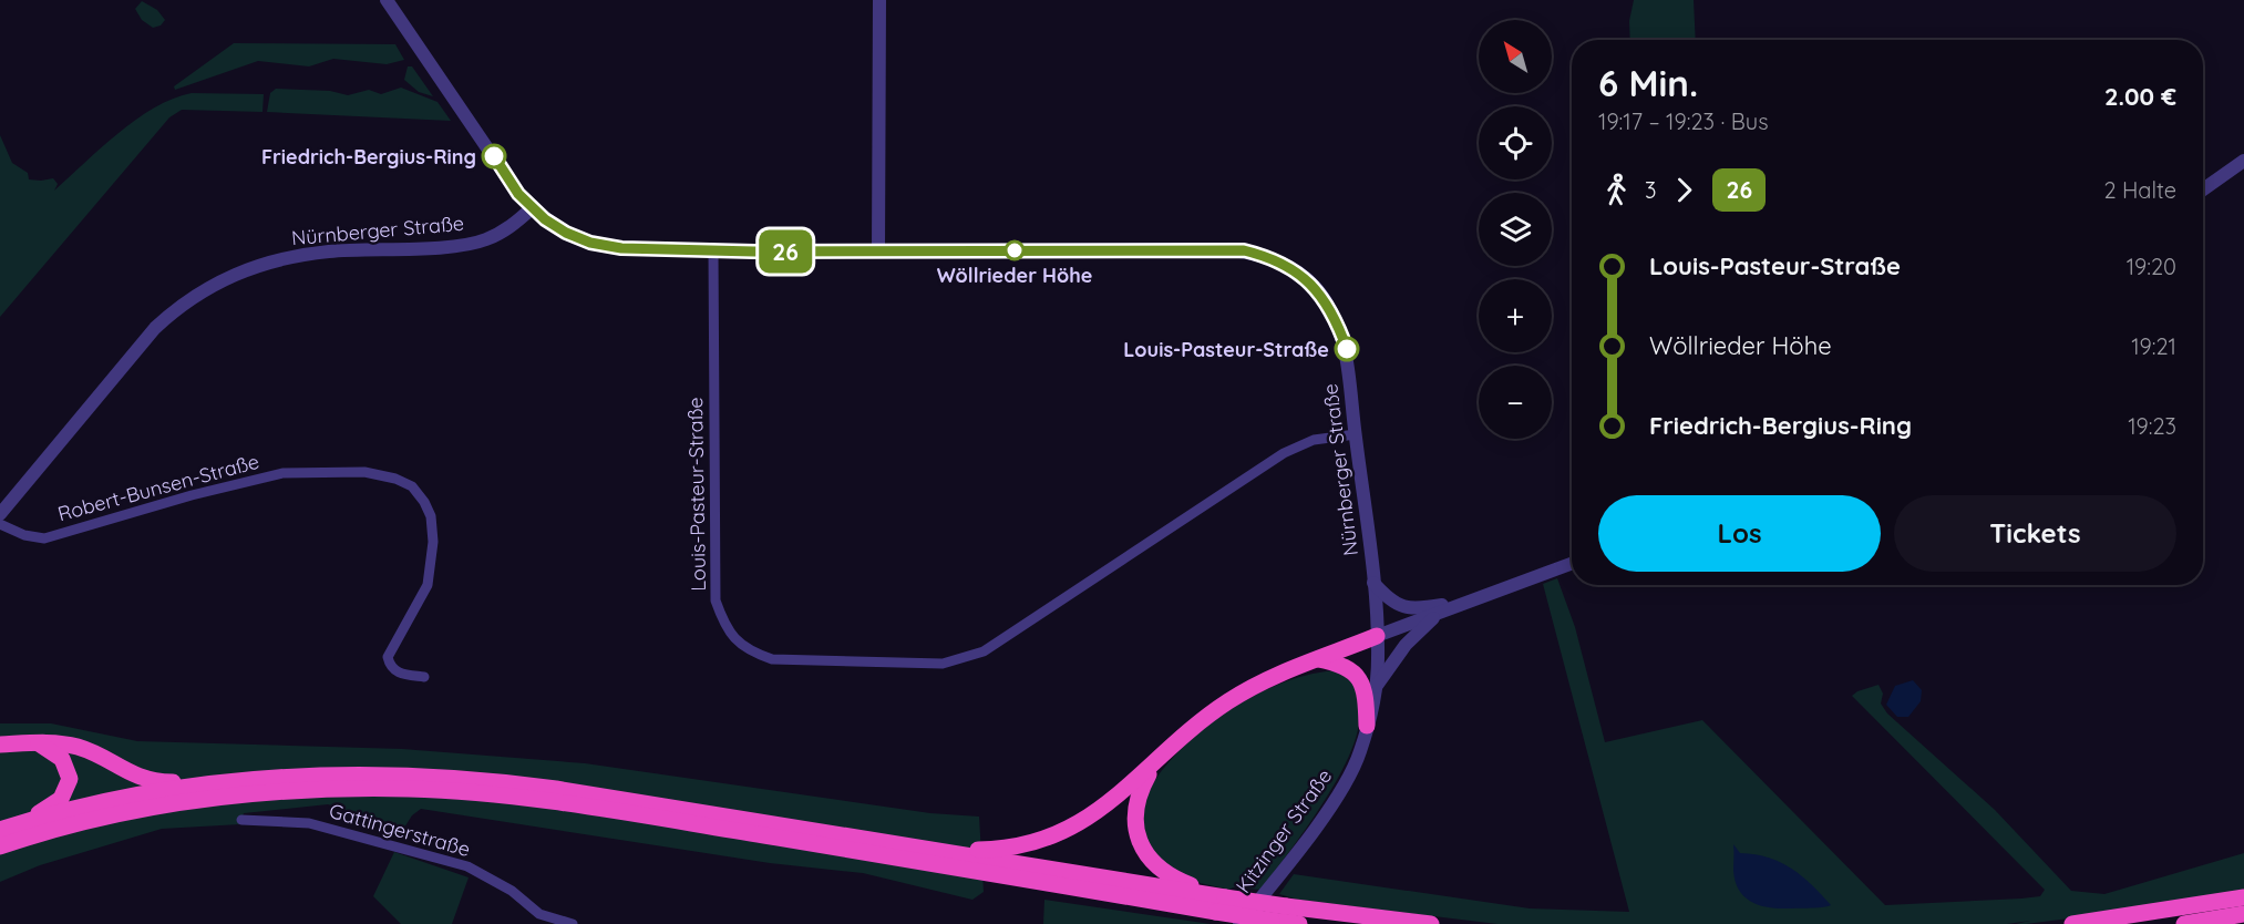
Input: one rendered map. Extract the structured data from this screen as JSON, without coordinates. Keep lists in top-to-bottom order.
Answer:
{
  "streets": {
    "street": [
      "Nürnberger Straße",
      "Robert-Bunsen-Straße",
      "Louis-Pasteur-Straße",
      "Gattingerstraße",
      "Kitzinger Straße"
    ]
  },
  "crossings": [
    ["Nürnberger Straße", "Louis-Pasteur-Straße"],
    ["Nürnberger Straße", "Kitzinger Straße"]
  ],
  "places": ["Friedrich-Bergius-Ring", "Wöllrieder Höhe", "Louis-Pasteur-Straße"],
  "lines": ["bus line 26"],
  "north": "top left",
  "page": {
    "on_map": "26",
    "map_buttons": ["+", "−"],
    "heading": ["6 Min.", "19:17 – 19:23 · Bus", "2.00 €"],
    "legs": ["3", "26", "2 Halte"],
    "list": [
      {
        "name": "Louis-Pasteur-Straße",
        "value": "19:20"
      },
      {
        "name": "Wöllrieder Höhe",
        "value": "19:21"
      },
      {
        "name": "Friedrich-Bergius-Ring",
        "value": "19:23"
      }
    ],
    "buttons": ["Los", "Tickets"]
  }
}
